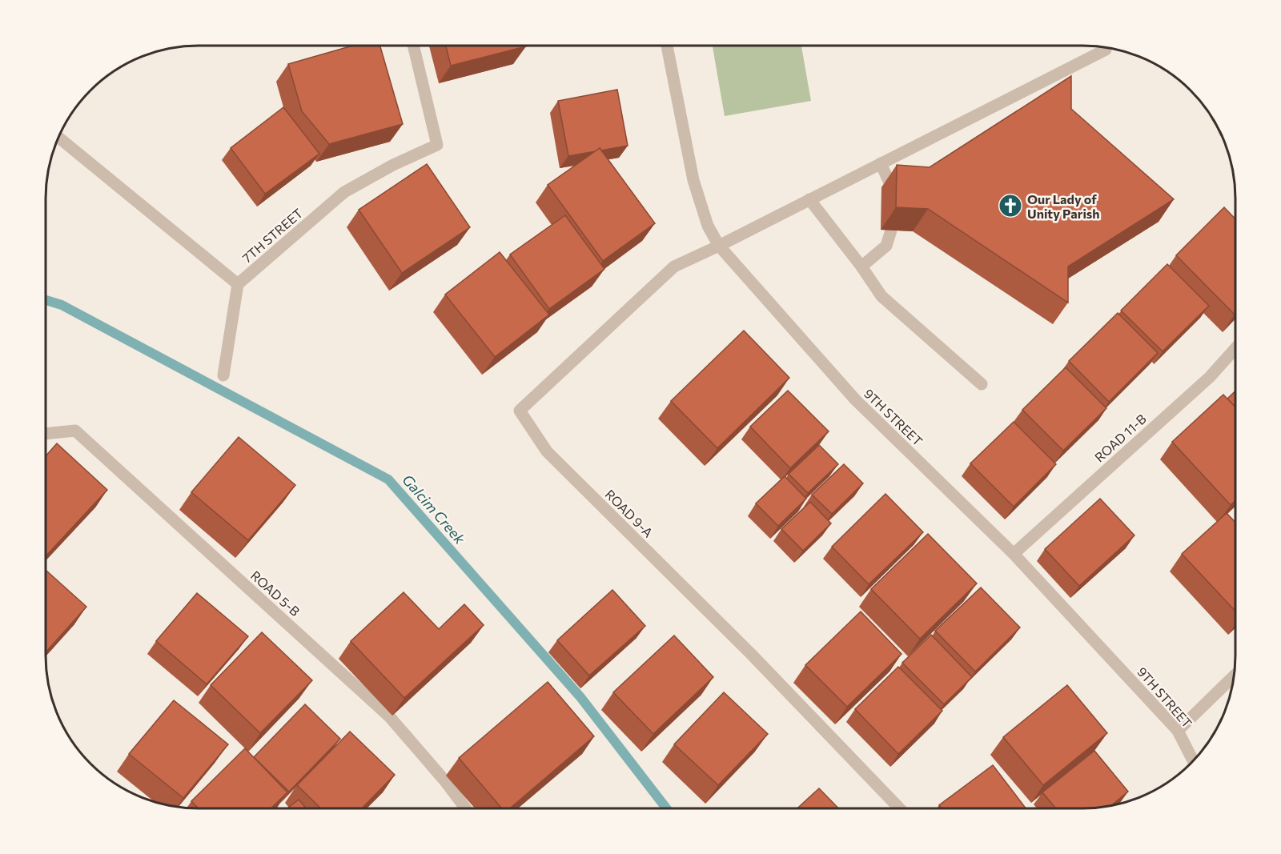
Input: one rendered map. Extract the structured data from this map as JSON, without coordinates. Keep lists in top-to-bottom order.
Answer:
{
  "streets": {
    "street": [
      "7TH STREET",
      "9TH STREET",
      "ROAD 11-B",
      "ROAD 9-A",
      "ROAD 5-B"
    ]
  },
  "crossings": [
    ["9TH STREET", "ROAD 11-B"],
    ["9TH STREET", "ROAD 9-A"]
  ],
  "water": ["Galcim Creek"],
  "places": {
    "church": ["Our Lady of Unity Parish"]
  }
}
